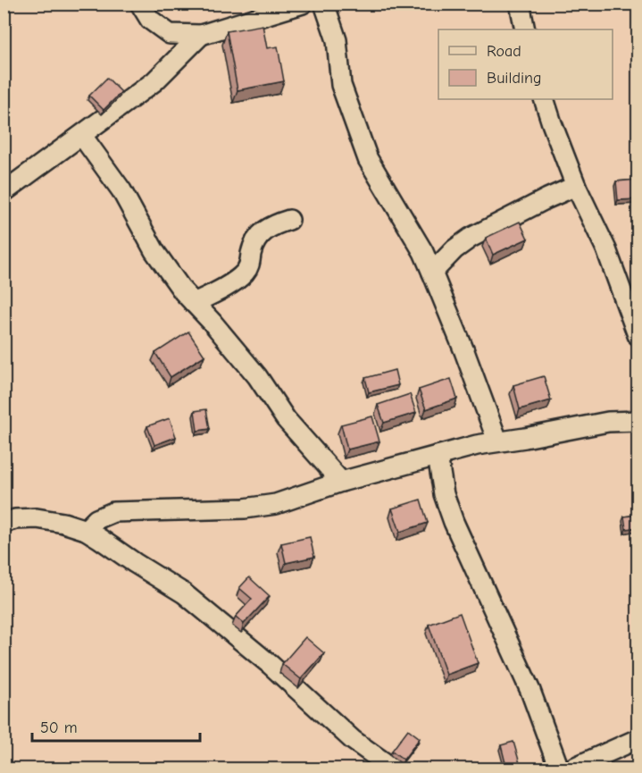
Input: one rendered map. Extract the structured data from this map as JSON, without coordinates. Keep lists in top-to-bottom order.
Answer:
{
  "legend": ["Road", "Building"],
  "scale_bar": "50 m"
}
